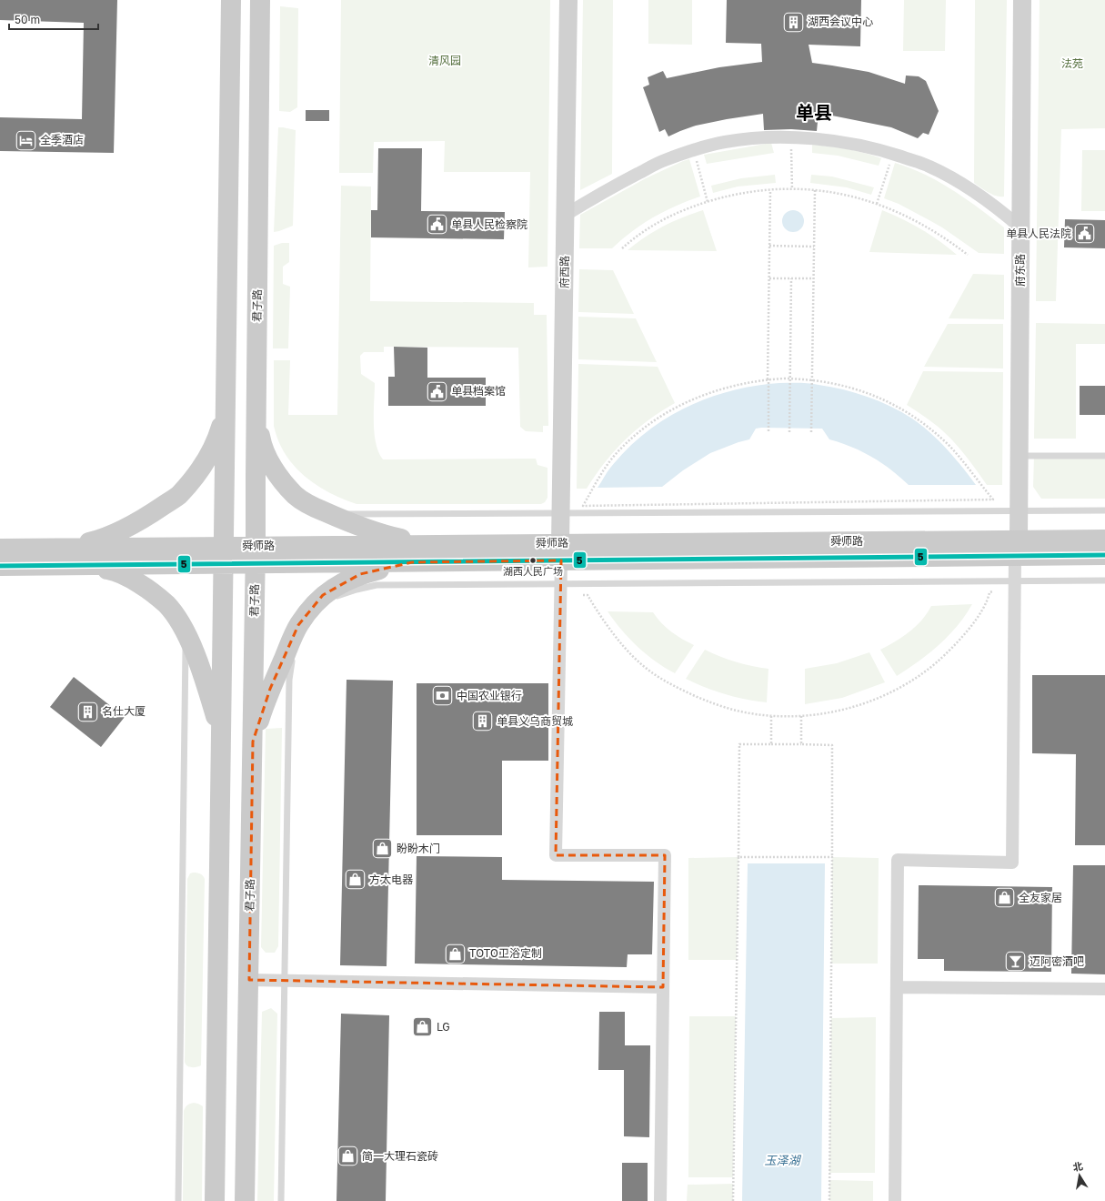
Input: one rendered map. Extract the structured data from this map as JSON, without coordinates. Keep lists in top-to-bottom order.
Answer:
{
  "streets": {
    "main road": ["君子路", "舜师路"],
    "street": ["府东路", "府西路"]
  },
  "crossings": [
    ["府东路", "舜师路"],
    ["府西路", "舜师路"],
    ["君子路", "舜师路"]
  ],
  "districts": ["单县"],
  "water": ["玉泽湖"],
  "parks": ["清风园", "法苑"],
  "places": {
    "building": ["湖西会议中心", "名仕大厦", "单县义乌商贸城"],
    "hotel": ["全季酒店"],
    "public building": ["单县人民检察院", "单县人民法院", "单县档案馆"],
    "other": ["湖西人民广场"],
    "bank": ["中国农业银行"],
    "shop": [
      "盼盼木门",
      "方太电器",
      "全友家居",
      "TOTO卫浴定制",
      "LG",
      "简一大理石瓷砖"
    ],
    "bar": ["迈阿密酒吧"]
  },
  "lines": ["transit line 5"],
  "scale_bar": "50 m",
  "north": "top"
}
